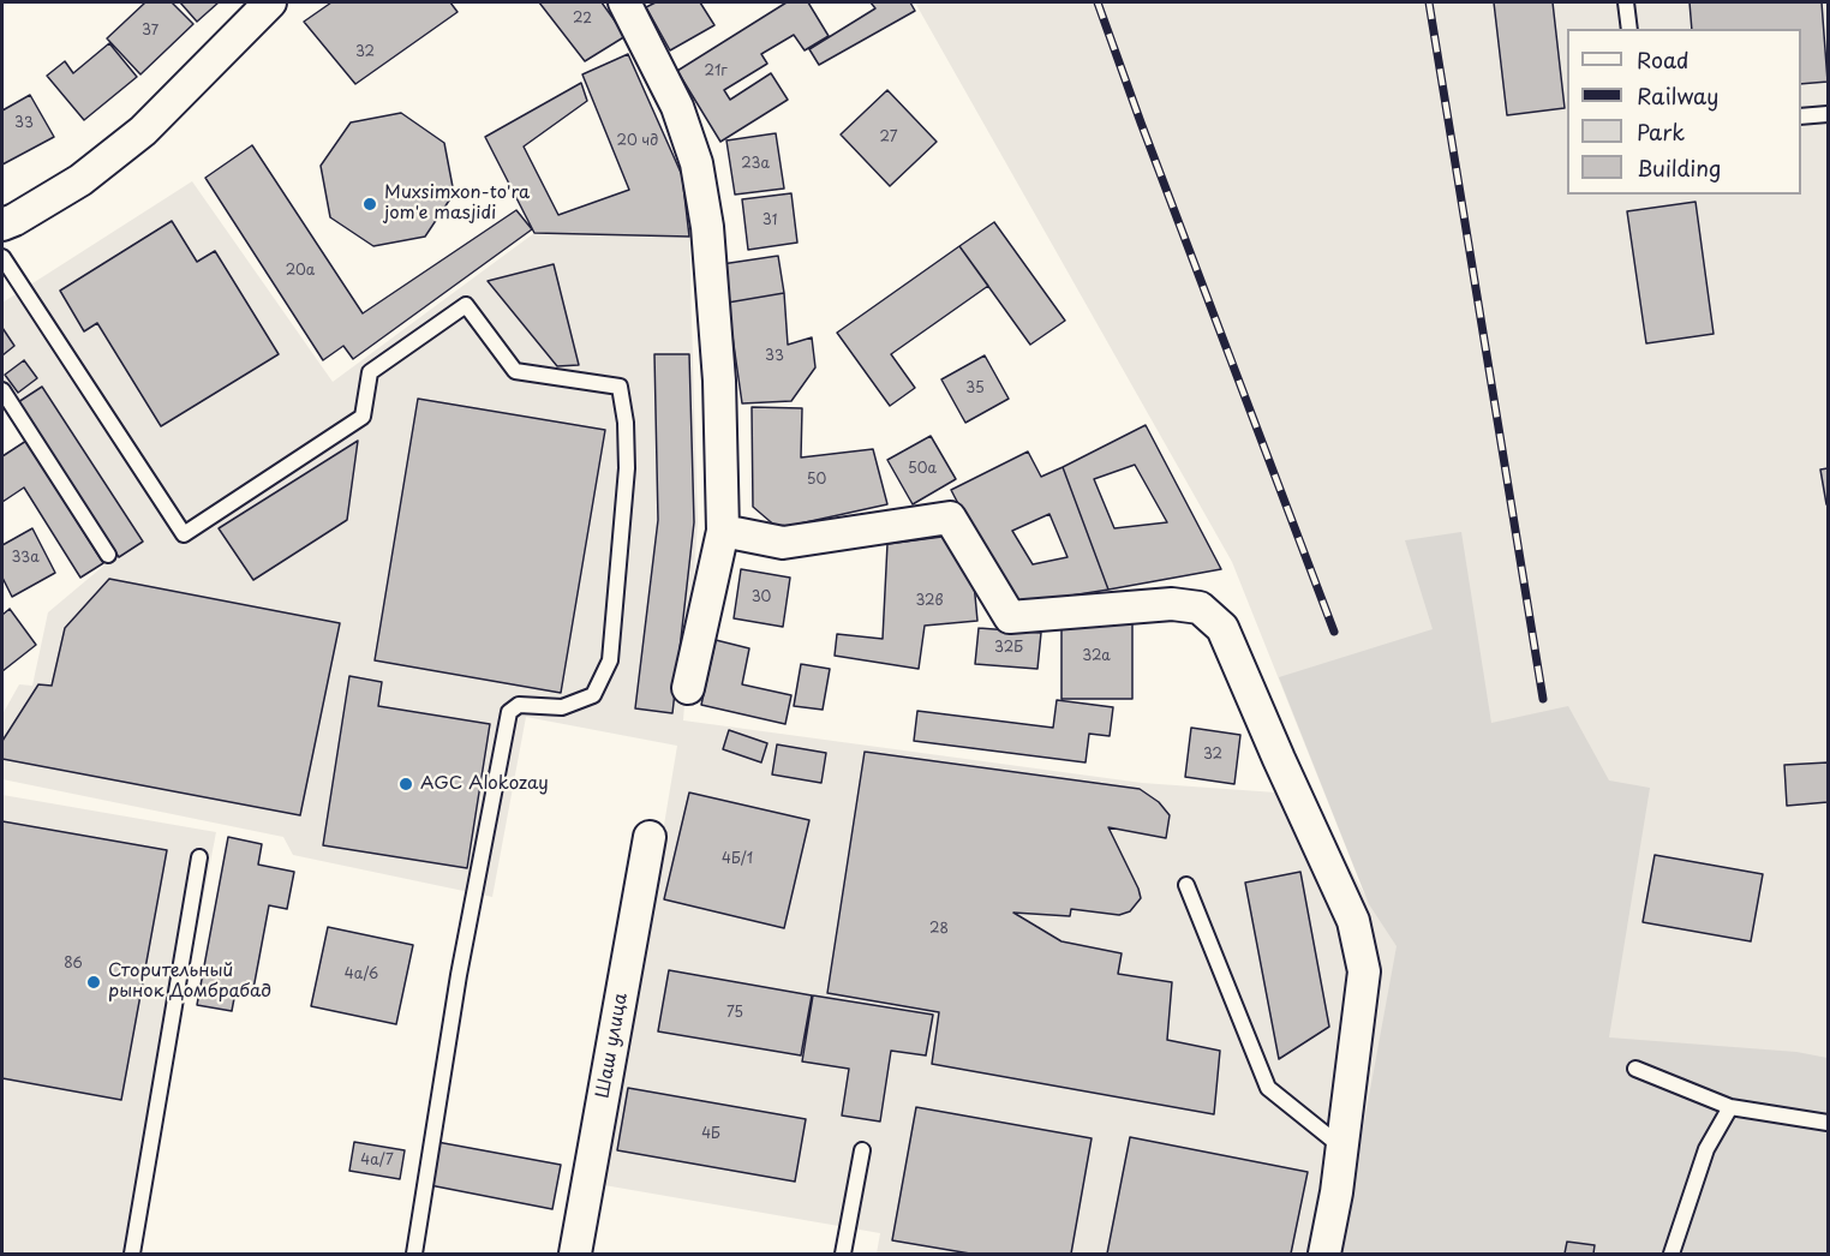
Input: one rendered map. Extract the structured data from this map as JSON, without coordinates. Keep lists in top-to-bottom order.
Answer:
{
  "streets": {
    "street": ["Шаш улица"]
  },
  "places": ["Muxsimxon-to'ra jom'e masjidi", "AGC Alokozay", "Сторительный рынок Домбрабад"],
  "house_numbers": [
    "22",
    "37",
    "32",
    "21г",
    "33",
    "27",
    "20 чд",
    "23а",
    "31",
    "20a",
    "33",
    "35",
    "50а",
    "50",
    "33а",
    "30",
    "32в",
    "32Б",
    "32а",
    "32",
    "4Б/1",
    "28",
    "86",
    "4a/6",
    "75",
    "4Б",
    "4a/7"
  ],
  "legend": [
    "Road",
    "Railway",
    "Park",
    "Building"
  ]
}
